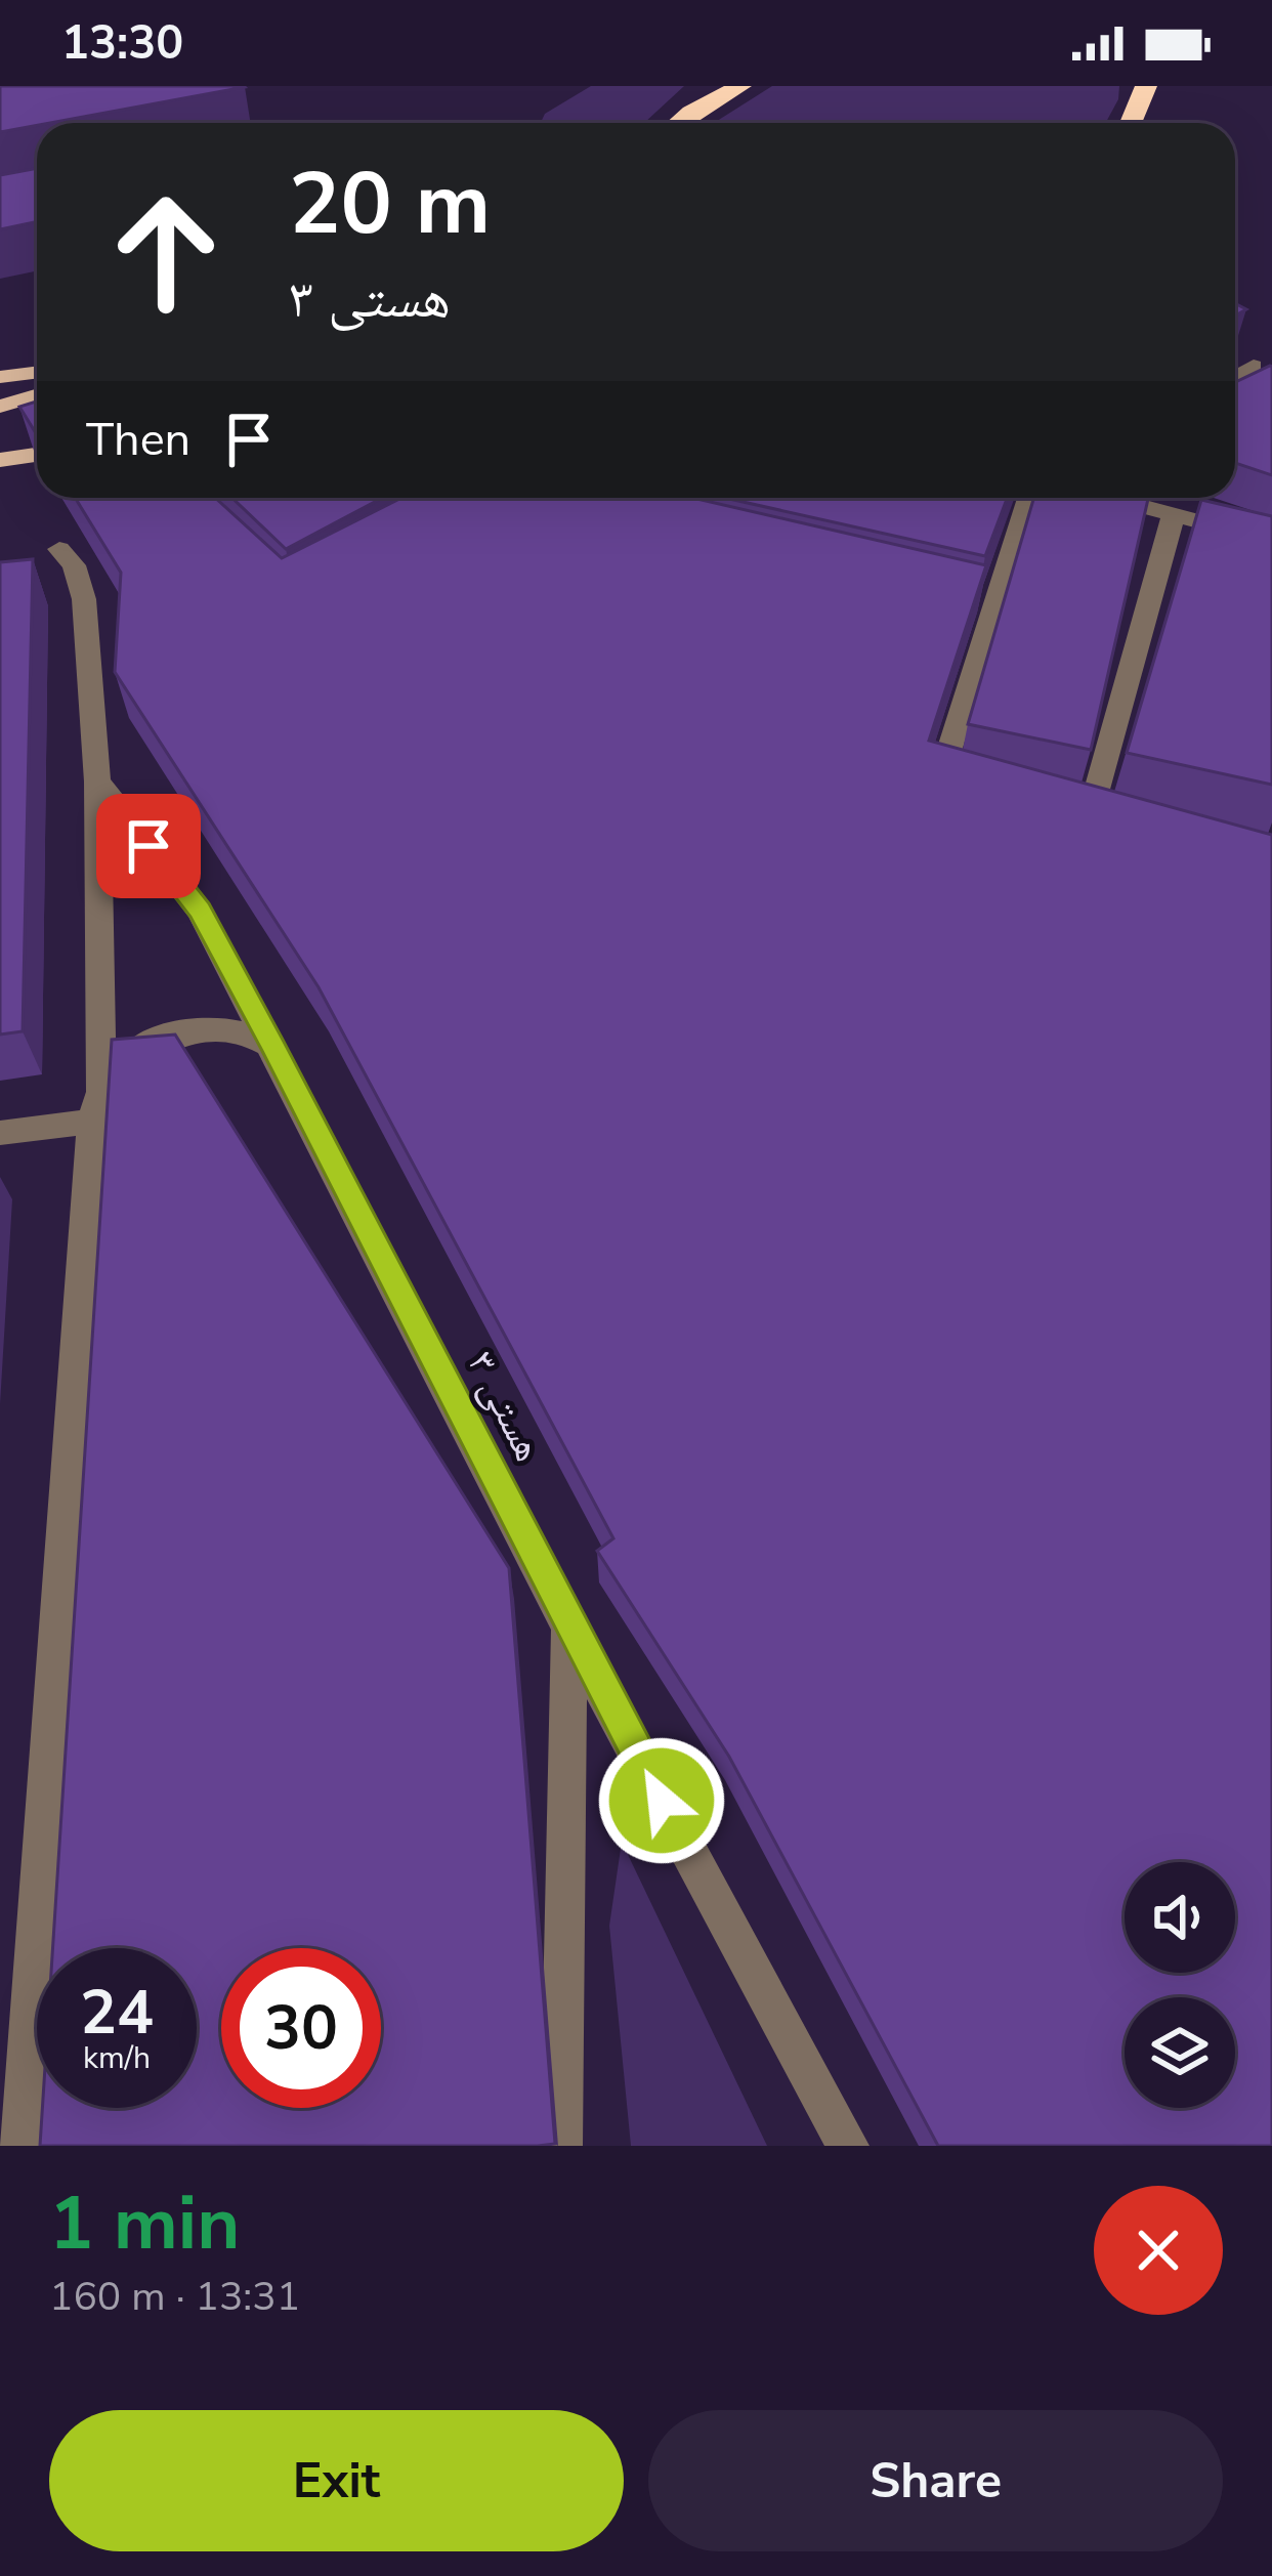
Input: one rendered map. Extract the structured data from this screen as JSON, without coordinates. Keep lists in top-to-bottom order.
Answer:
{
  "streets": {
    "street": ["هستی ۳"]
  },
  "page": {
    "status": "13:30",
    "turn": ["20 m", "هستی ۳"],
    "then": "Then",
    "speed": "24 km/h",
    "limit": "30",
    "heading": ["1 min", "160 m · 13:31"],
    "buttons": ["Exit", "Share"]
  }
}
